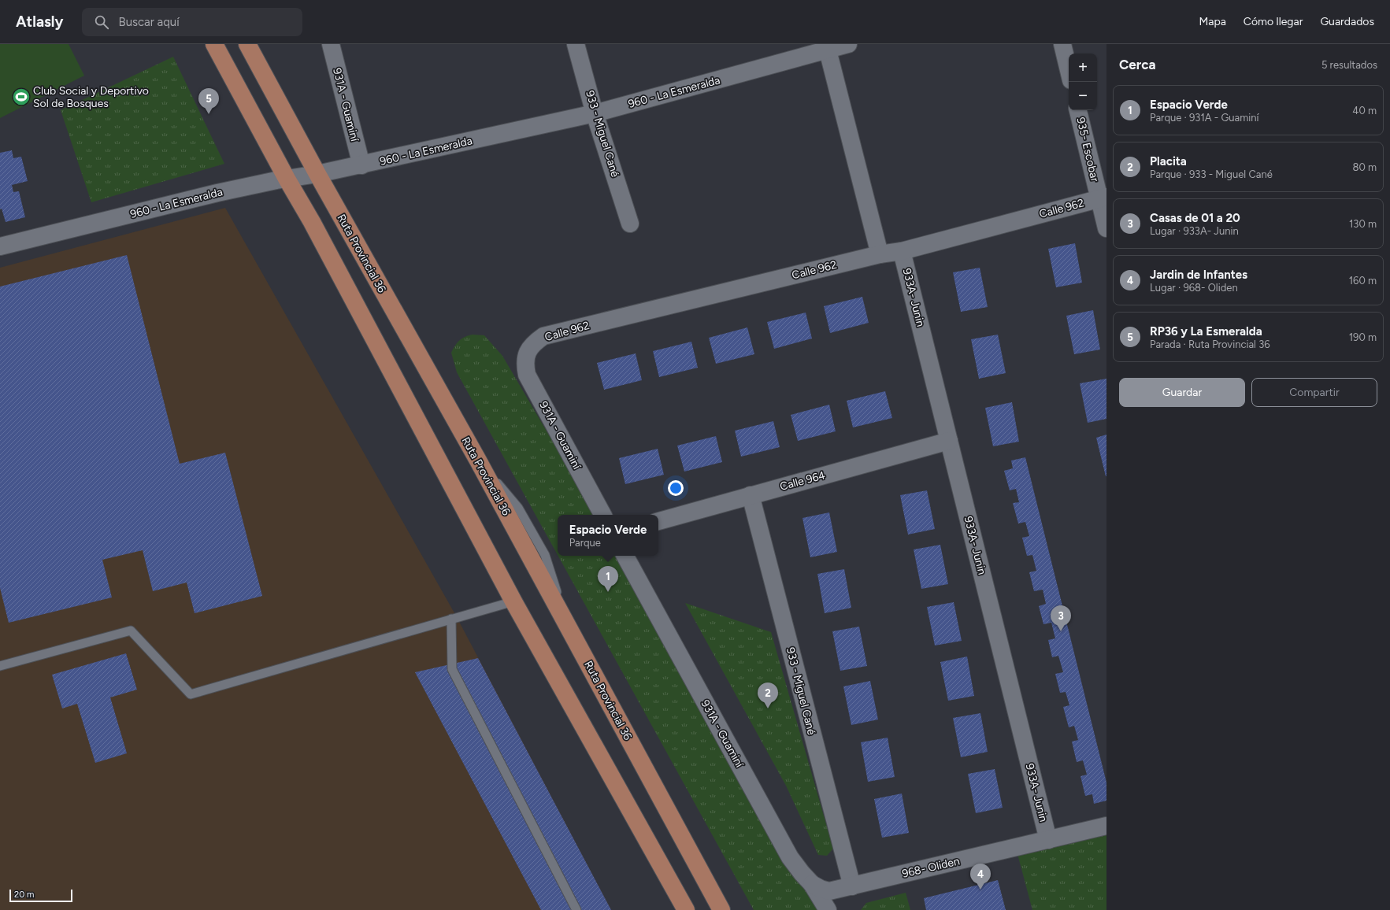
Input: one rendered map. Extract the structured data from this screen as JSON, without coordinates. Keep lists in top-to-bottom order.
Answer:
{
  "streets": {
    "main road": ["Ruta Provincial 36"],
    "street": [
      "960 - La Esmeralda",
      "931A - Guaminí",
      "933 - Miguel Cané",
      "935- Escobar",
      "Calle 962",
      "933A- Junin",
      "Calle 964",
      "968- Oliden"
    ]
  },
  "crossings": [
    ["960 - La Esmeralda", "931A - Guaminí"],
    ["960 - La Esmeralda", "933 - Miguel Cané"],
    ["960 - La Esmeralda", "Ruta Provincial 36"],
    ["931A - Guaminí", "Calle 962"],
    ["931A - Guaminí", "968- Oliden"],
    ["933 - Miguel Cané", "Calle 964"],
    ["933 - Miguel Cané", "968- Oliden"],
    ["935- Escobar", "Calle 962"],
    ["Calle 962", "933A- Junin"],
    ["933A- Junin", "Calle 964"],
    ["933A- Junin", "968- Oliden"]
  ],
  "places": {
    "sports": ["Club Social y Deportivo Sol de Bosques"]
  },
  "scale_bar": "20 m",
  "page": {
    "header": "Atlasly",
    "search": "Buscar aquí",
    "nav": ["Mapa", "Cómo llegar", "Guardados"],
    "heading": ["Cerca", "5 resultados"],
    "map_buttons": ["+", "−"],
    "list": [
      {
        "mark": "1",
        "name": "Espacio Verde",
        "note": "Parque · 931A - Guaminí",
        "value": "40 m"
      },
      {
        "mark": "2",
        "name": "Placita",
        "note": "Parque · 933 - Miguel Cané",
        "value": "80 m"
      },
      {
        "mark": "3",
        "name": "Casas de 01 a 20",
        "note": "Lugar · 933A- Junin",
        "value": "130 m"
      },
      {
        "mark": "4",
        "name": "Jardin de Infantes",
        "note": "Lugar · 968- Oliden",
        "value": "160 m"
      },
      {
        "mark": "5",
        "name": "RP36 y La Esmeralda",
        "note": "Parada · Ruta Provincial 36",
        "value": "190 m"
      }
    ],
    "pins": [
      "5",
      "1",
      "3",
      "2",
      "4"
    ],
    "buttons": ["Guardar", "Compartir"],
    "popup": ["Espacio Verde", "Parque"],
    "scale": "20 m"
  }
}
